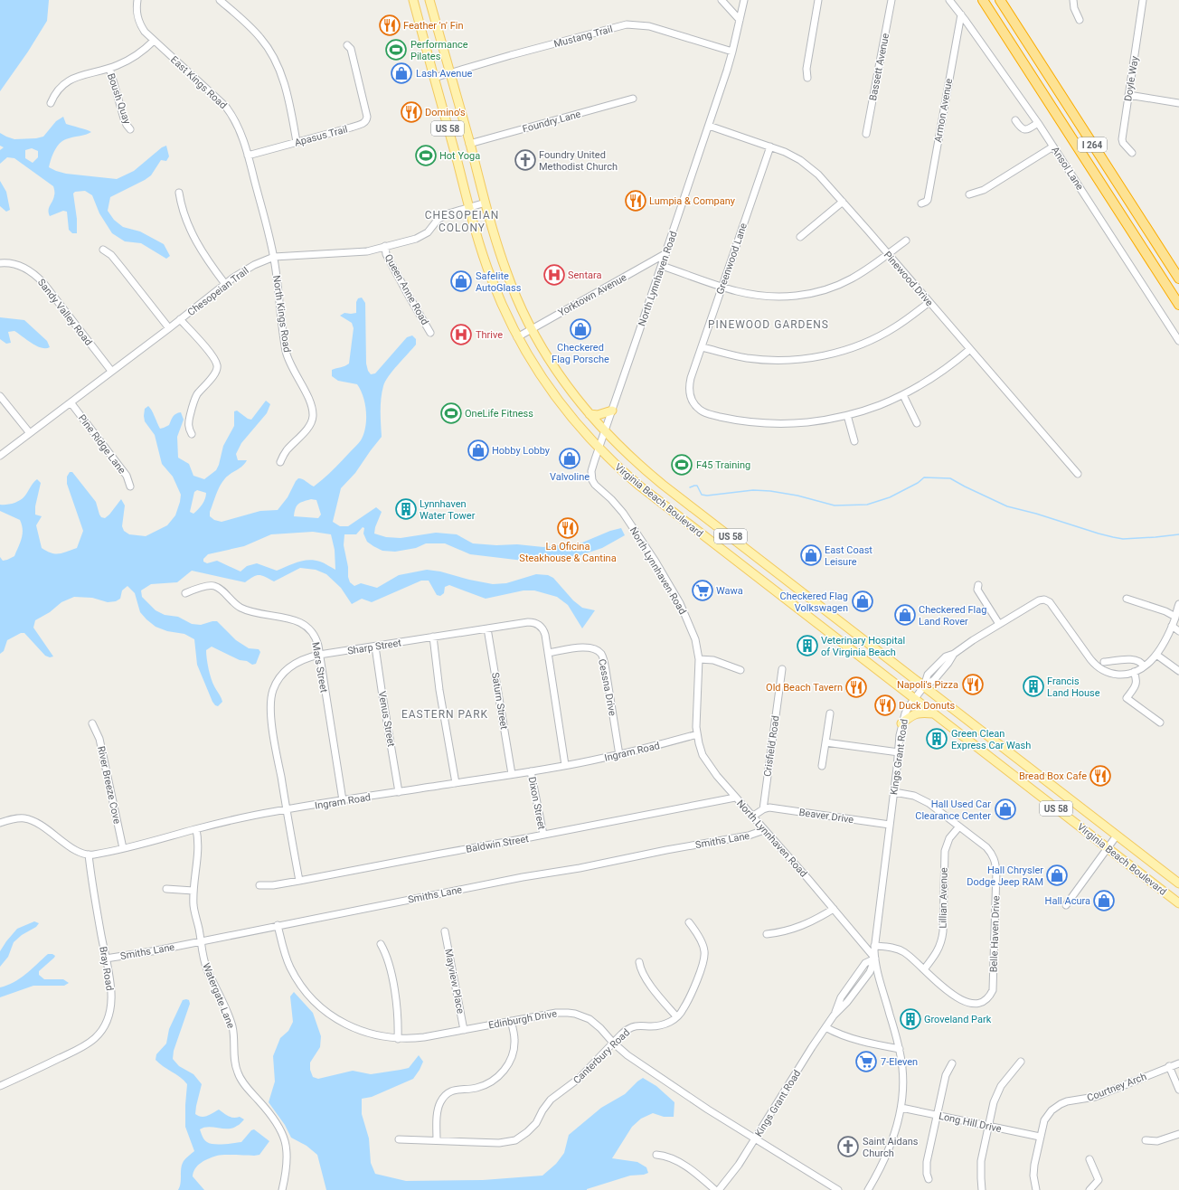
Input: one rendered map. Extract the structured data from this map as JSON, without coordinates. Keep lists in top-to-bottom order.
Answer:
{
  "streets": {
    "highway": ["I 264"],
    "main road": ["US 58", "Virginia Beach Boulevard"],
    "street": [
      "Mustang Trail",
      "Bassett Avenue",
      "Doyle Way",
      "East Kings Road",
      "Boush Quay",
      "Armon Avenue",
      "Foundry Lane",
      "Apasus Trail",
      "Ansol Lane",
      "Greenwood Lane",
      "North Lynnhaven Road",
      "Pinewood Drive",
      "Queen Anne Road",
      "Chesopeian Trail",
      "Yorktown Avenue",
      "Sandy Valley Road",
      "North Kings Road",
      "Pine Ridge Lane",
      "Sharp Street",
      "Mars Street",
      "Cessna Drive",
      "Saturn Street",
      "Venus Street",
      "Crisfield Road",
      "Ingram Road",
      "Kings Grant Road",
      "River Breeze Cove",
      "Dixon Street",
      "Beaver Drive",
      "Smiths Lane",
      "Baldwin Street",
      "Lillian Avenue",
      "Belle Haven Drive",
      "Bray Road",
      "Mayview Place",
      "Watergate Lane",
      "Edinburgh Drive",
      "Canterbury Road",
      "Courtney Arch",
      "Long Hill Drive"
    ]
  },
  "crossings": [
    ["Mustang Trail", "North Lynnhaven Road"],
    ["Mustang Trail", "Virginia Beach Boulevard"],
    ["East Kings Road", "Apasus Trail"],
    ["East Kings Road", "Chesopeian Trail"],
    ["East Kings Road", "North Kings Road"],
    ["Armon Avenue", "Ansol Lane"],
    ["Foundry Lane", "Virginia Beach Boulevard"],
    ["Greenwood Lane", "Pinewood Drive"],
    ["North Lynnhaven Road", "Pinewood Drive"],
    ["North Lynnhaven Road", "Yorktown Avenue"],
    ["North Lynnhaven Road", "Virginia Beach Boulevard"],
    ["North Lynnhaven Road", "Ingram Road"],
    ["North Lynnhaven Road", "Kings Grant Road"],
    ["North Lynnhaven Road", "Smiths Lane"],
    ["North Lynnhaven Road", "Baldwin Street"],
    ["North Lynnhaven Road", "Long Hill Drive"],
    ["Queen Anne Road", "Chesopeian Trail"],
    ["Chesopeian Trail", "Sandy Valley Road"],
    ["Chesopeian Trail", "North Kings Road"],
    ["Chesopeian Trail", "Pine Ridge Lane"],
    ["Chesopeian Trail", "Virginia Beach Boulevard"],
    ["Yorktown Avenue", "Virginia Beach Boulevard"],
    ["Virginia Beach Boulevard", "Kings Grant Road"],
    ["Sharp Street", "Mars Street"],
    ["Sharp Street", "Cessna Drive"],
    ["Sharp Street", "Saturn Street"],
    ["Sharp Street", "Venus Street"],
    ["Sharp Street", "Ingram Road"],
    ["Sharp Street", "Baldwin Street"],
    ["Mars Street", "Ingram Road"],
    ["Cessna Drive", "Ingram Road"],
    ["Saturn Street", "Ingram Road"],
    ["Venus Street", "Ingram Road"],
    ["Crisfield Road", "Beaver Drive"],
    ["Ingram Road", "River Breeze Cove"],
    ["Ingram Road", "Dixon Street"],
    ["Ingram Road", "Bray Road"],
    ["Ingram Road", "Watergate Lane"],
    ["Kings Grant Road", "Beaver Drive"],
    ["Kings Grant Road", "Belle Haven Drive"],
    ["Kings Grant Road", "Edinburgh Drive"],
    ["Dixon Street", "Baldwin Street"],
    ["Smiths Lane", "Bray Road"],
    ["Smiths Lane", "Watergate Lane"],
    ["Smiths Lane", "Edinburgh Drive"],
    ["Lillian Avenue", "Belle Haven Drive"],
    ["Mayview Place", "Edinburgh Drive"],
    ["Edinburgh Drive", "Canterbury Road"],
    ["Courtney Arch", "Long Hill Drive"]
  ],
  "districts": ["CHESOPEIAN COLONY", "PINEWOOD GARDENS", "EASTERN PARK"],
  "places": {
    "restaurant": [
      "Feather 'n' Fin",
      "Domino's",
      "Lumpia & Company",
      "La Oficina Steakhouse & Cantina",
      "Napoli's Pizza",
      "Old Beach Tavern",
      "Duck Donuts",
      "Bread Box Cafe"
    ],
    "sports": [
      "Performance Pilates",
      "Hot Yoga",
      "OneLife Fitness",
      "F45 Training"
    ],
    "shop": [
      "Lash Avenue",
      "Safelite AutoGlass",
      "Checkered Flag Porsche",
      "Hobby Lobby",
      "Valvoline",
      "East Coast Leisure",
      "Checkered Flag Volkswagen",
      "Checkered Flag Land Rover",
      "Hall Used Car Clearance Center",
      "Hall Chrysler Dodge Jeep RAM",
      "Hall Acura"
    ],
    "church": ["Foundry United Methodist Church", "Saint Aidans Church"],
    "hospital": ["Sentara", "Thrive"],
    "building": [
      "Lynnhaven Water Tower",
      "Veterinary Hospital of Virginia Beach",
      "Francis Land House",
      "Green Clean Express Car Wash",
      "Groveland Park"
    ],
    "supermarket": ["Wawa", "7-Eleven"]
  }
}
